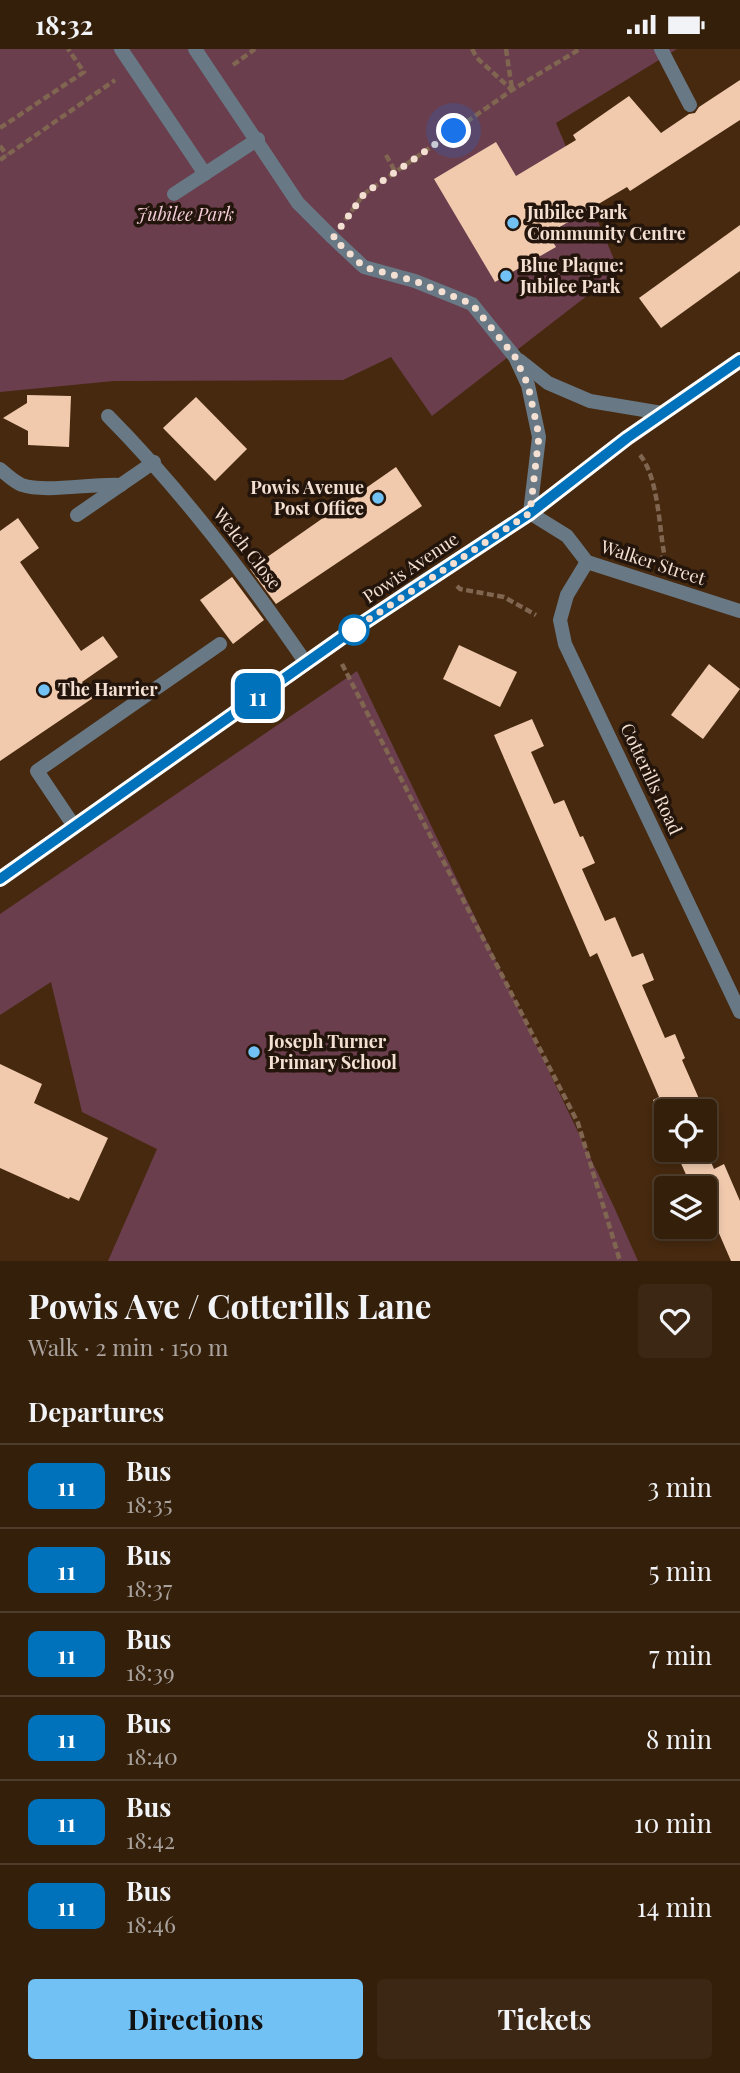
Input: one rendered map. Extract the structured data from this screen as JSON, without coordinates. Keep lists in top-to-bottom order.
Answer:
{
  "streets": {
    "street": [
      "Welch Close",
      "Walker Street",
      "Powis Avenue",
      "Cotterills Road"
    ]
  },
  "crossings": [
    ["Welch Close", "Powis Avenue"],
    ["Walker Street", "Powis Avenue"],
    ["Walker Street", "Cotterills Road"]
  ],
  "parks": ["Jubilee Park"],
  "places": [
    "Jubilee Park Community Centre",
    "Blue Plaque: Jubilee Park",
    "Powis Avenue Post Office",
    "The Harrier",
    "Joseph Turner Primary School"
  ],
  "lines": ["bus line 11"],
  "page": {
    "status": "18:32",
    "on_map": "11",
    "heading": [
      ["Powis Ave / Cotterills Lane", "Walk · 2 min · 150 m"],
      "Departures"
    ],
    "list": [
      {
        "mark": "11",
        "name": "Bus",
        "note": "18:35",
        "value": "3 min"
      },
      {
        "mark": "11",
        "name": "Bus",
        "note": "18:37",
        "value": "5 min"
      },
      {
        "mark": "11",
        "name": "Bus",
        "note": "18:39",
        "value": "7 min"
      },
      {
        "mark": "11",
        "name": "Bus",
        "note": "18:40",
        "value": "8 min"
      },
      {
        "mark": "11",
        "name": "Bus",
        "note": "18:42",
        "value": "10 min"
      },
      {
        "mark": "11",
        "name": "Bus",
        "note": "18:46",
        "value": "14 min"
      }
    ],
    "buttons": ["Directions", "Tickets"]
  }
}
